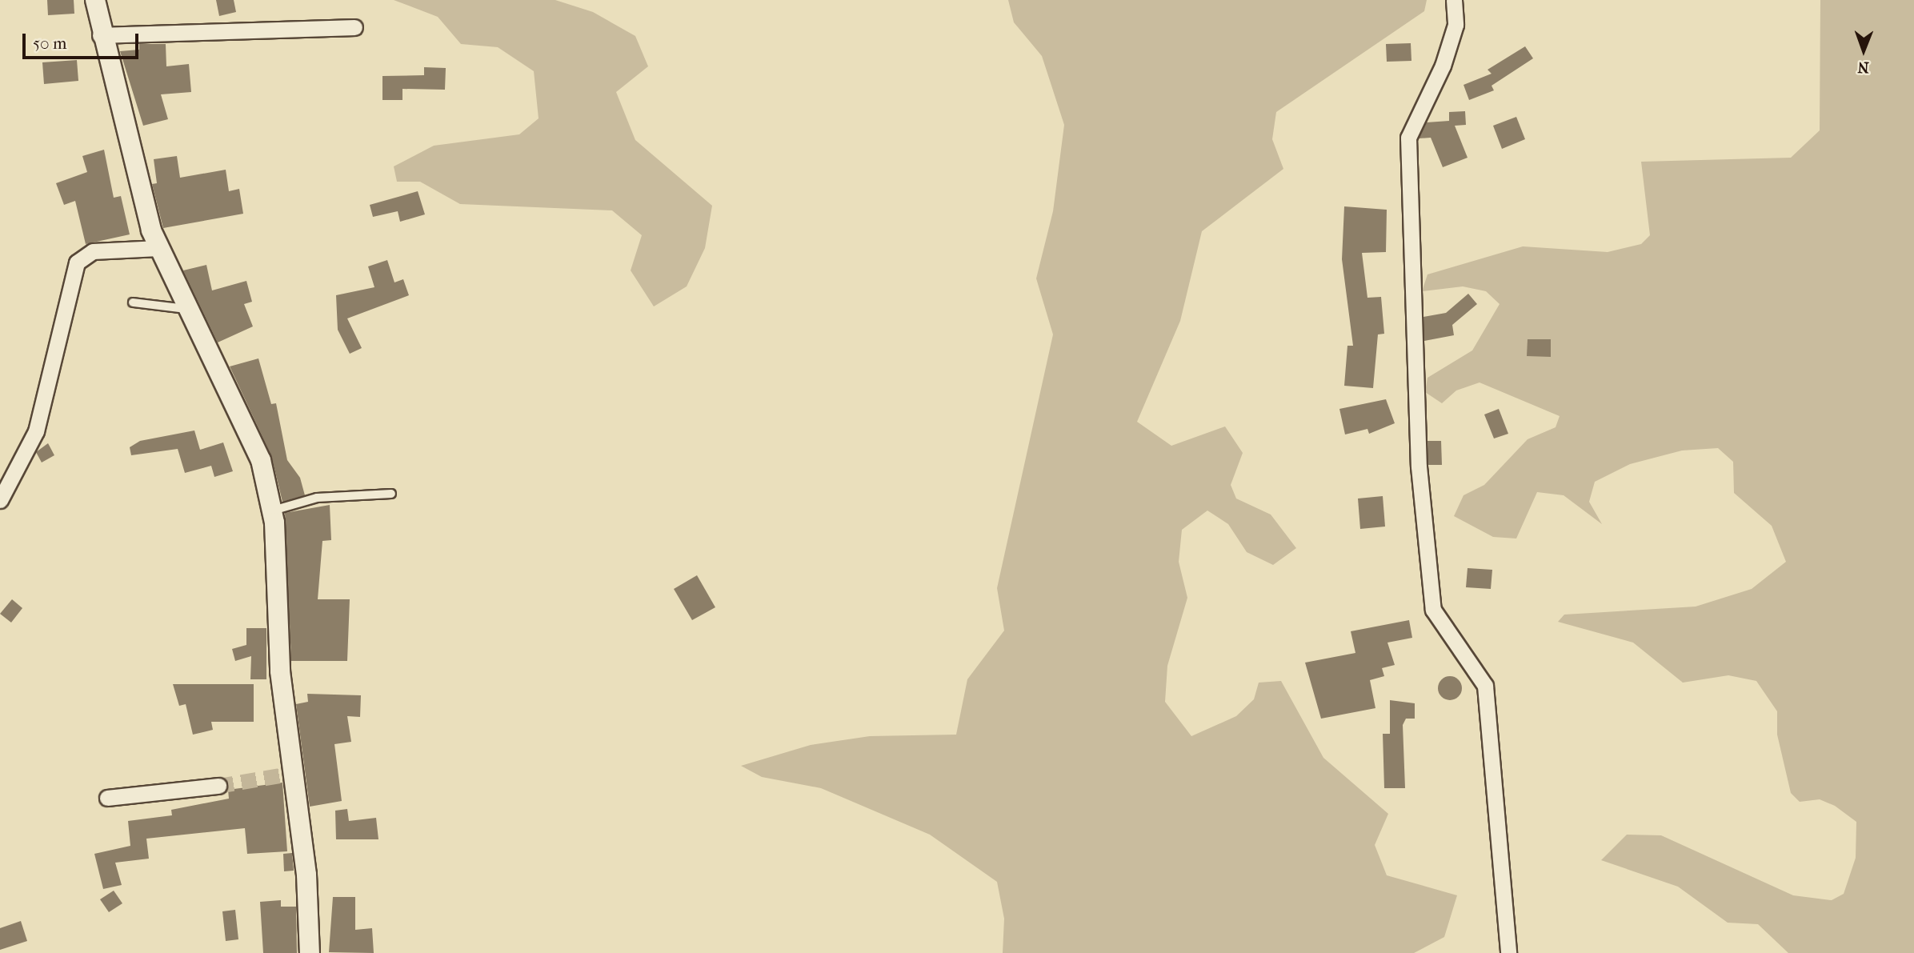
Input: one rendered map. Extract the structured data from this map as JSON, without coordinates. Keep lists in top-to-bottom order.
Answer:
{
  "scale_bar": "50 m",
  "north": "bottom"
}
